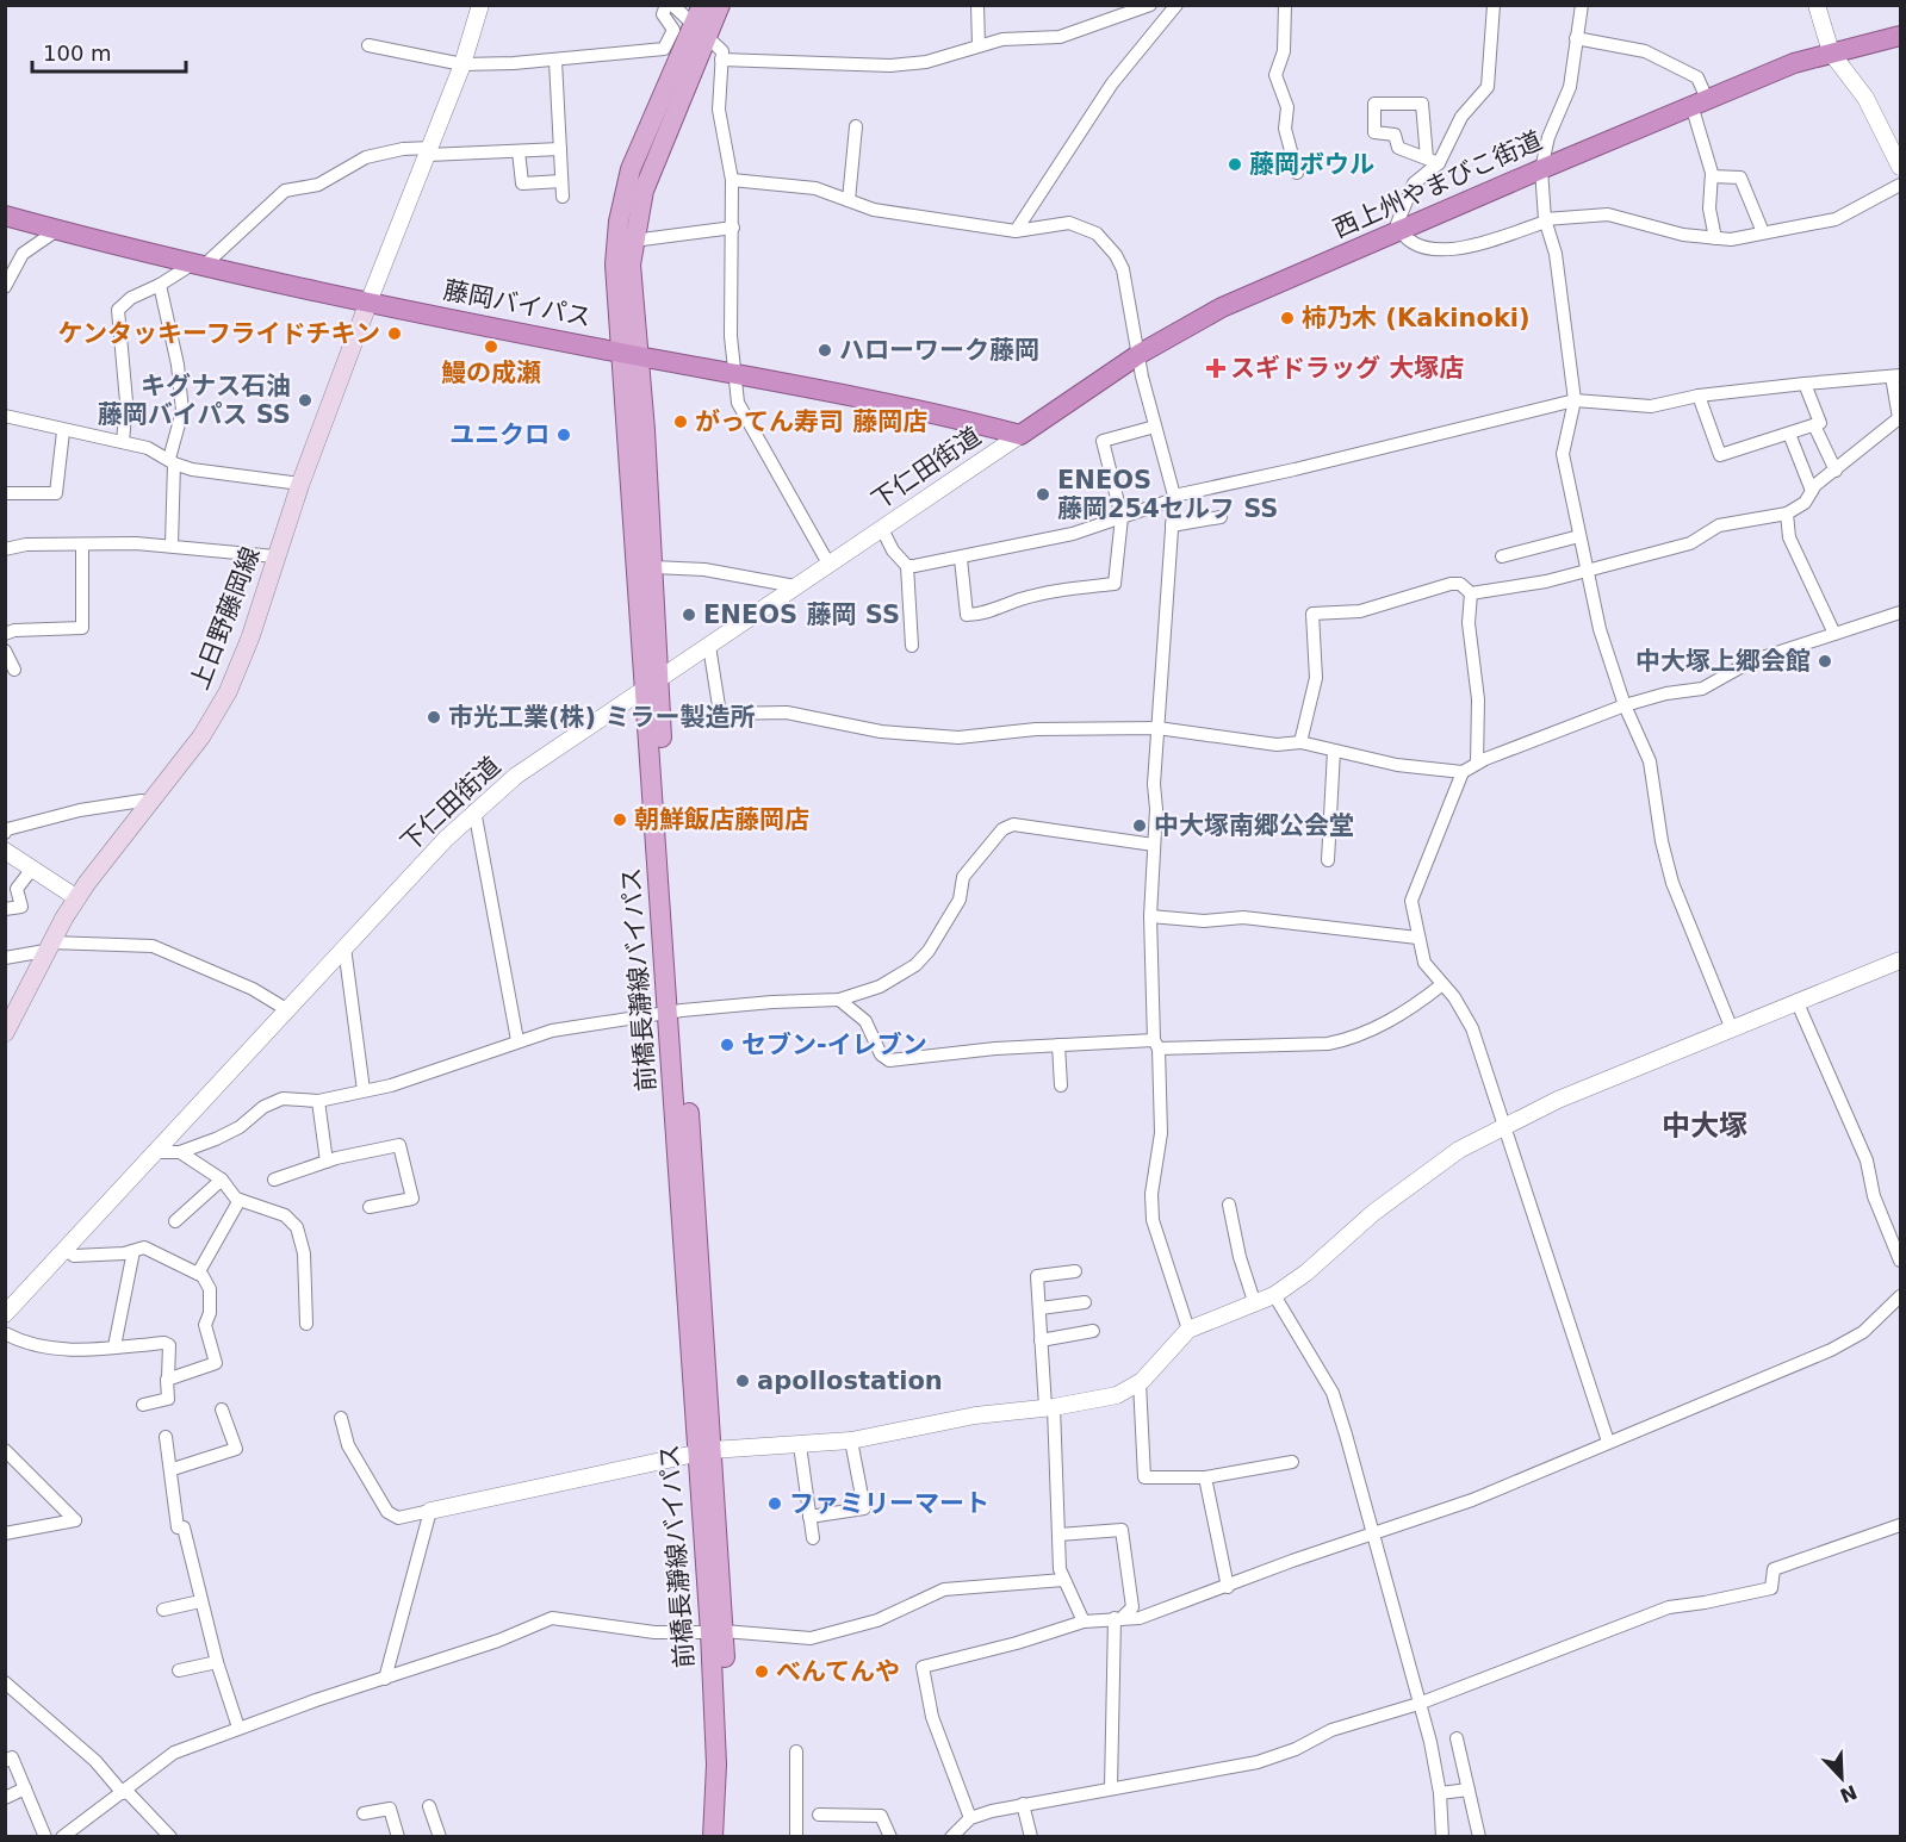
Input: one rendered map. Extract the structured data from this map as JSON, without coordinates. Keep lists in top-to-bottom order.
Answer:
{
  "streets": {
    "highway": ["西上州やまびこ街道", "藤岡バイパス"],
    "main road": ["上日野藤岡線", "前橋長瀞線バイパス"],
    "street": ["下仁田街道"]
  },
  "crossings": [
    ["西上州やまびこ街道", "藤岡バイパス"],
    ["西上州やまびこ街道", "下仁田街道"],
    ["藤岡バイパス", "下仁田街道"],
    ["藤岡バイパス", "上日野藤岡線"],
    ["藤岡バイパス", "前橋長瀞線バイパス"],
    ["下仁田街道", "前橋長瀞線バイパス"]
  ],
  "districts": ["中大塚"],
  "places": {
    "other": [
      "藤岡ボウル",
      "柿乃木 (Kakinoki)",
      "ケンタッキーフライドチキン",
      "鰻の成瀬",
      "ハローワーク藤岡",
      "キグナス石油 藤岡バイパス SS",
      "がってん寿司 藤岡店",
      "ユニクロ",
      "ENEOS 藤岡254セルフ SS",
      "ENEOS 藤岡 SS",
      "中大塚上郷会館",
      "市光工業(株) ミラー製造所",
      "朝鮮飯店藤岡店",
      "中大塚南郷公会堂",
      "セブン-イレブン",
      "apollostation",
      "ファミリーマート",
      "べんてんや"
    ],
    "health": ["スギドラッグ 大塚店"]
  },
  "scale_bar": "100 m",
  "north": "bottom right"
}
